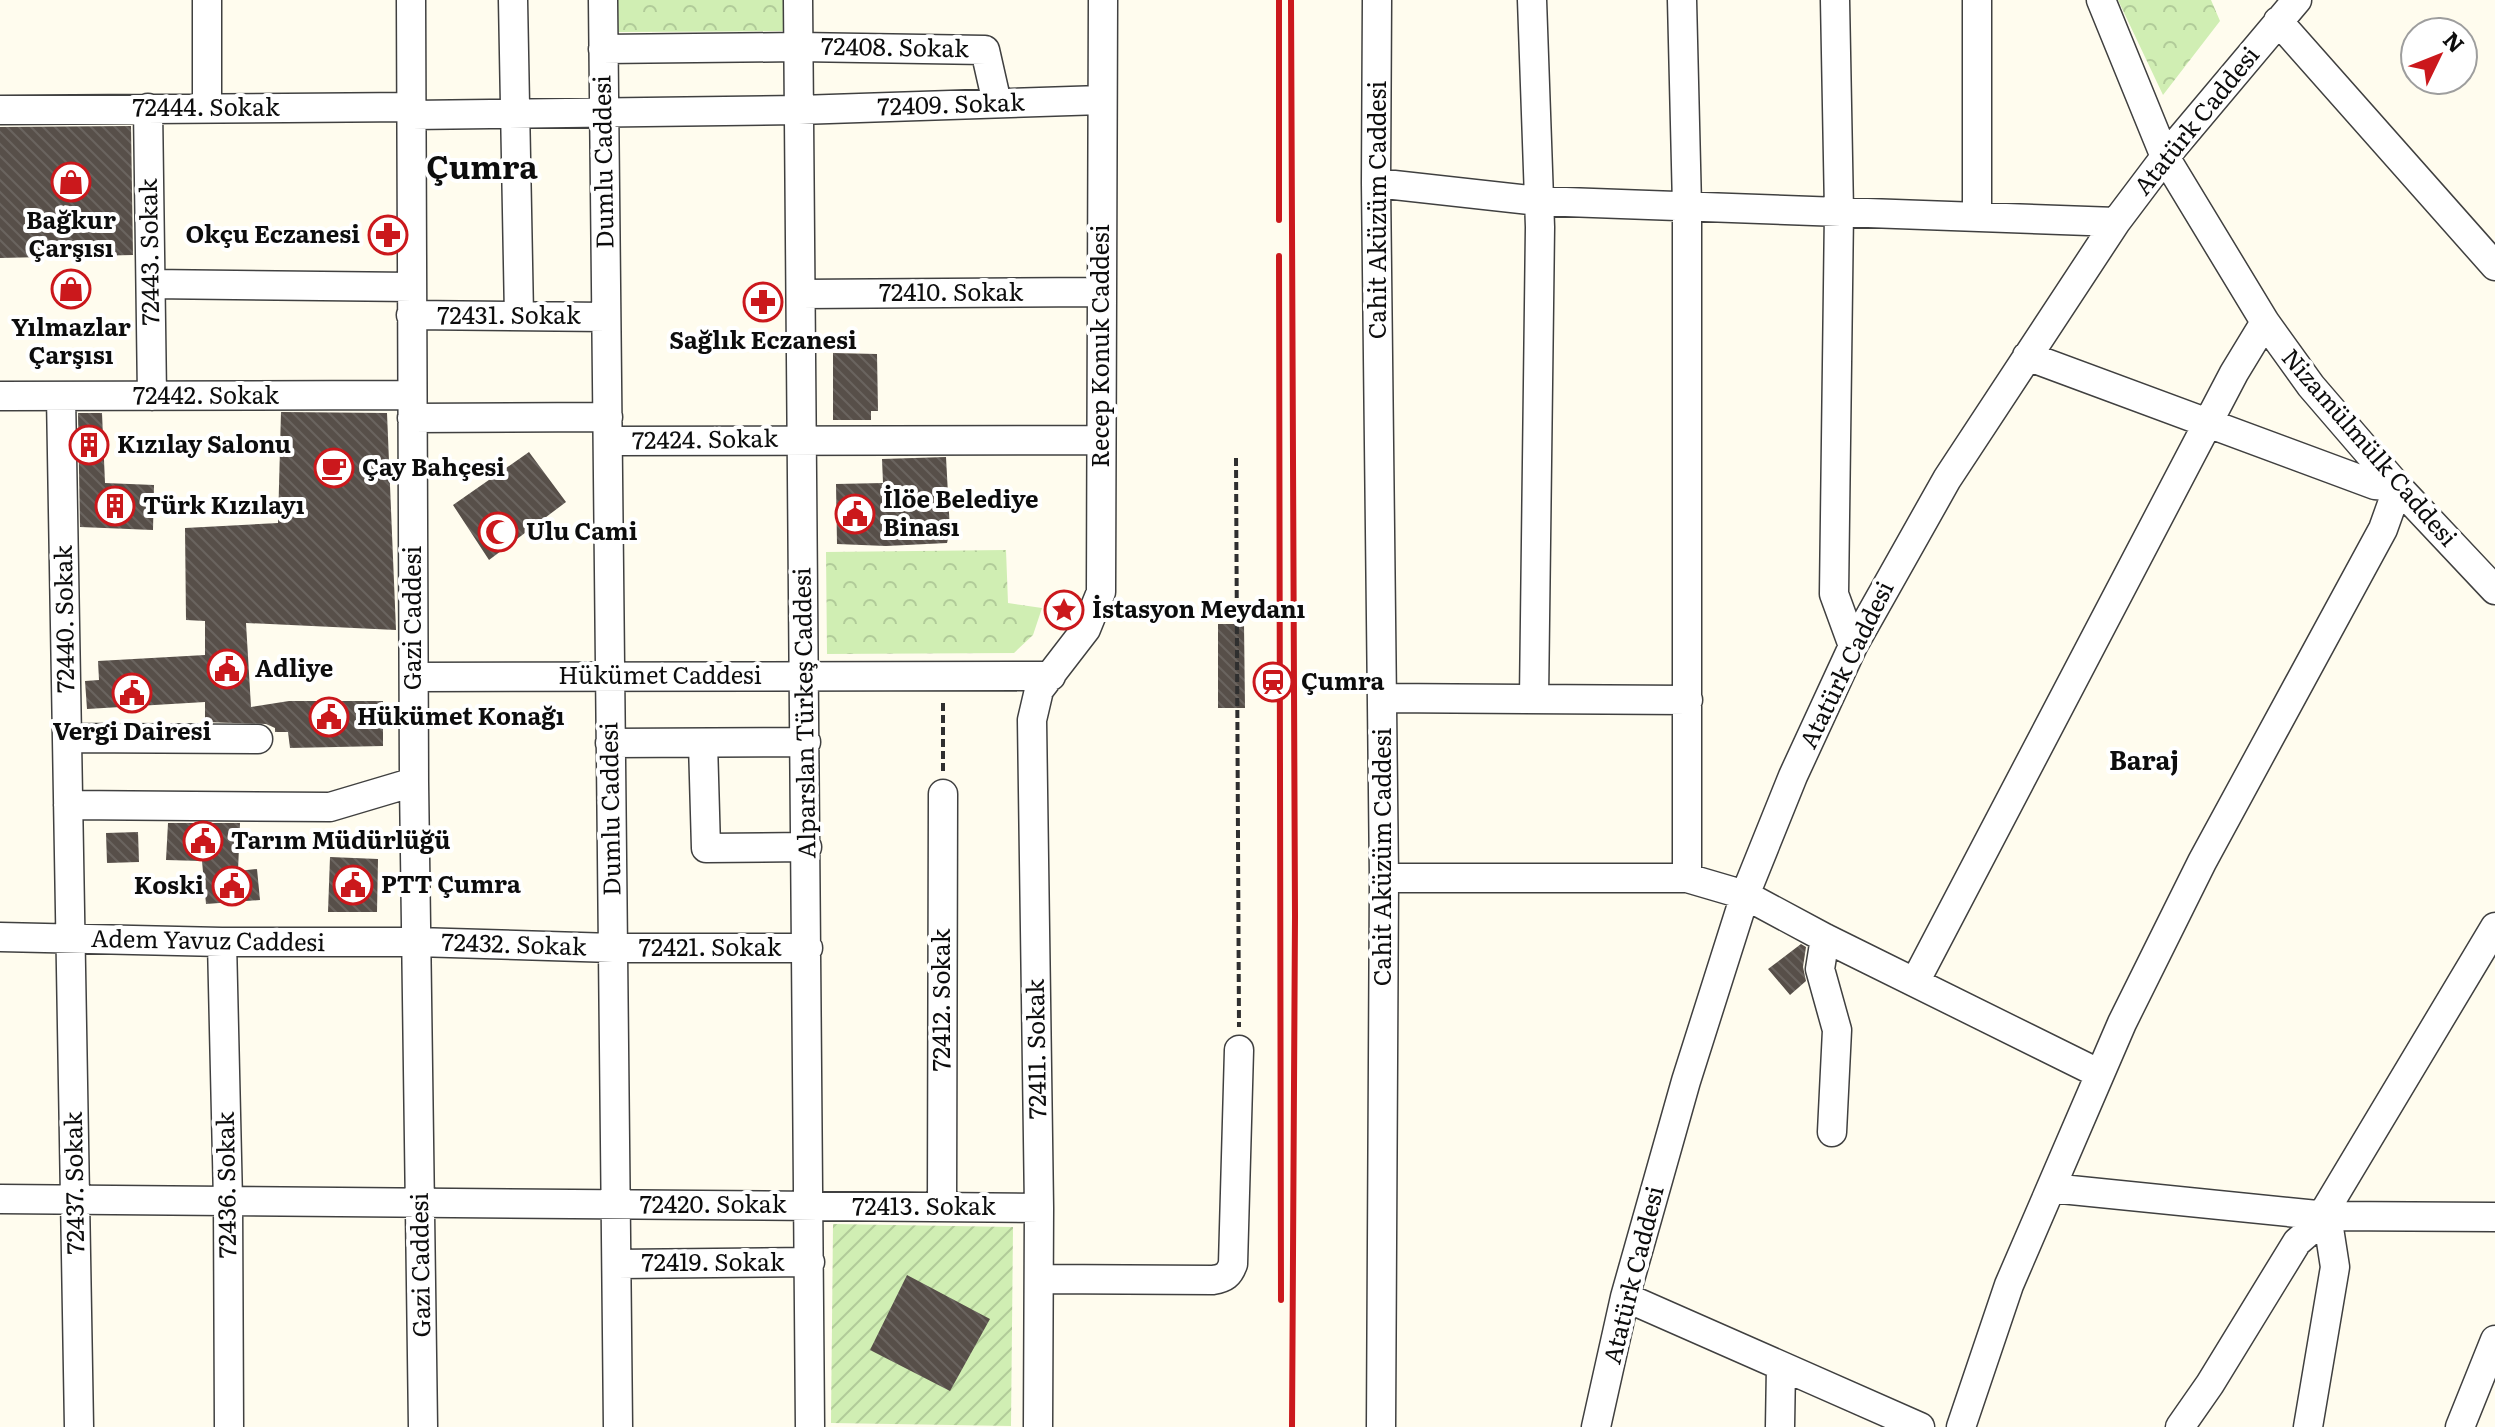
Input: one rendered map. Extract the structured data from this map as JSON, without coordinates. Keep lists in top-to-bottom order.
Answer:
{
  "streets": {
    "street": [
      "72408. Sokak",
      "72409. Sokak",
      "72444. Sokak",
      "Atatürk Caddesi",
      "Dumlu Caddesi",
      "Cahit Aküzüm Caddesi",
      "72443. Sokak",
      "72410. Sokak",
      "72431. Sokak",
      "Recep Konuk Caddesi",
      "72442. Sokak",
      "72424. Sokak",
      "Nizamülmülk Caddesi",
      "Gazi Caddesi",
      "72440. Sokak",
      "Hükümet Caddesi",
      "Alparslan Türkeş Caddesi",
      "Adem Yavuz Caddesi",
      "72432. Sokak",
      "72421. Sokak",
      "72412. Sokak",
      "72411. Sokak",
      "72437. Sokak",
      "72436. Sokak",
      "72420. Sokak",
      "72413. Sokak",
      "72419. Sokak"
    ]
  },
  "crossings": [
    ["72408. Sokak", "72409. Sokak"],
    ["72408. Sokak", "Alparslan Türkeş Caddesi"],
    ["72409. Sokak", "72444. Sokak"],
    ["72409. Sokak", "Dumlu Caddesi"],
    ["72409. Sokak", "Recep Konuk Caddesi"],
    ["72409. Sokak", "Alparslan Türkeş Caddesi"],
    ["72444. Sokak", "Dumlu Caddesi"],
    ["72444. Sokak", "72443. Sokak"],
    ["72444. Sokak", "Gazi Caddesi"],
    ["Atatürk Caddesi", "Nizamülmülk Caddesi"],
    ["Dumlu Caddesi", "72431. Sokak"],
    ["Dumlu Caddesi", "72442. Sokak"],
    ["Dumlu Caddesi", "72424. Sokak"],
    ["Dumlu Caddesi", "Hükümet Caddesi"],
    ["Dumlu Caddesi", "72432. Sokak"],
    ["Dumlu Caddesi", "72421. Sokak"],
    ["Dumlu Caddesi", "72420. Sokak"],
    ["Dumlu Caddesi", "72419. Sokak"],
    ["72443. Sokak", "72442. Sokak"],
    ["72410. Sokak", "Recep Konuk Caddesi"],
    ["72410. Sokak", "Alparslan Türkeş Caddesi"],
    ["72431. Sokak", "Gazi Caddesi"],
    ["Recep Konuk Caddesi", "72424. Sokak"],
    ["Recep Konuk Caddesi", "Hükümet Caddesi"],
    ["Recep Konuk Caddesi", "72411. Sokak"],
    ["72442. Sokak", "72424. Sokak"],
    ["72442. Sokak", "Gazi Caddesi"],
    ["72442. Sokak", "72440. Sokak"],
    ["72424. Sokak", "Alparslan Türkeş Caddesi"],
    ["Gazi Caddesi", "Hükümet Caddesi"],
    ["Gazi Caddesi", "Adem Yavuz Caddesi"],
    ["Gazi Caddesi", "72432. Sokak"],
    ["Gazi Caddesi", "72420. Sokak"],
    ["72440. Sokak", "Adem Yavuz Caddesi"],
    ["72440. Sokak", "72437. Sokak"],
    ["Hükümet Caddesi", "Alparslan Türkeş Caddesi"],
    ["Hükümet Caddesi", "72411. Sokak"],
    ["Alparslan Türkeş Caddesi", "72421. Sokak"],
    ["Alparslan Türkeş Caddesi", "72420. Sokak"],
    ["Alparslan Türkeş Caddesi", "72413. Sokak"],
    ["Alparslan Türkeş Caddesi", "72419. Sokak"],
    ["Adem Yavuz Caddesi", "72432. Sokak"],
    ["Adem Yavuz Caddesi", "72437. Sokak"],
    ["Adem Yavuz Caddesi", "72436. Sokak"],
    ["72432. Sokak", "72421. Sokak"],
    ["72412. Sokak", "72413. Sokak"],
    ["72411. Sokak", "72413. Sokak"],
    ["72437. Sokak", "72420. Sokak"],
    ["72436. Sokak", "72420. Sokak"],
    ["72420. Sokak", "72413. Sokak"]
  ],
  "districts": ["Çumra", "Baraj"],
  "places": {
    "shop": ["Bağkur Çarşısı", "Yılmazlar Çarşısı"],
    "pharmacy": ["Okçu Eczanesi", "Sağlık Eczanesi"],
    "building": ["Kızılay Salonu", "Türk Kızılayı"],
    "cafe": ["Çay Bahçesi"],
    "public building": [
      "İlöe Belediye Binası",
      "Adliye",
      "Vergi Dairesi",
      "Hükümet Konağı",
      "Tarım Müdürlüğü",
      "PTT Çumra",
      "Koski"
    ],
    "mosque": ["Ulu Cami"],
    "place": ["İstasyon Meydanı"],
    "station": ["Çumra"]
  },
  "north": "top right"
}
